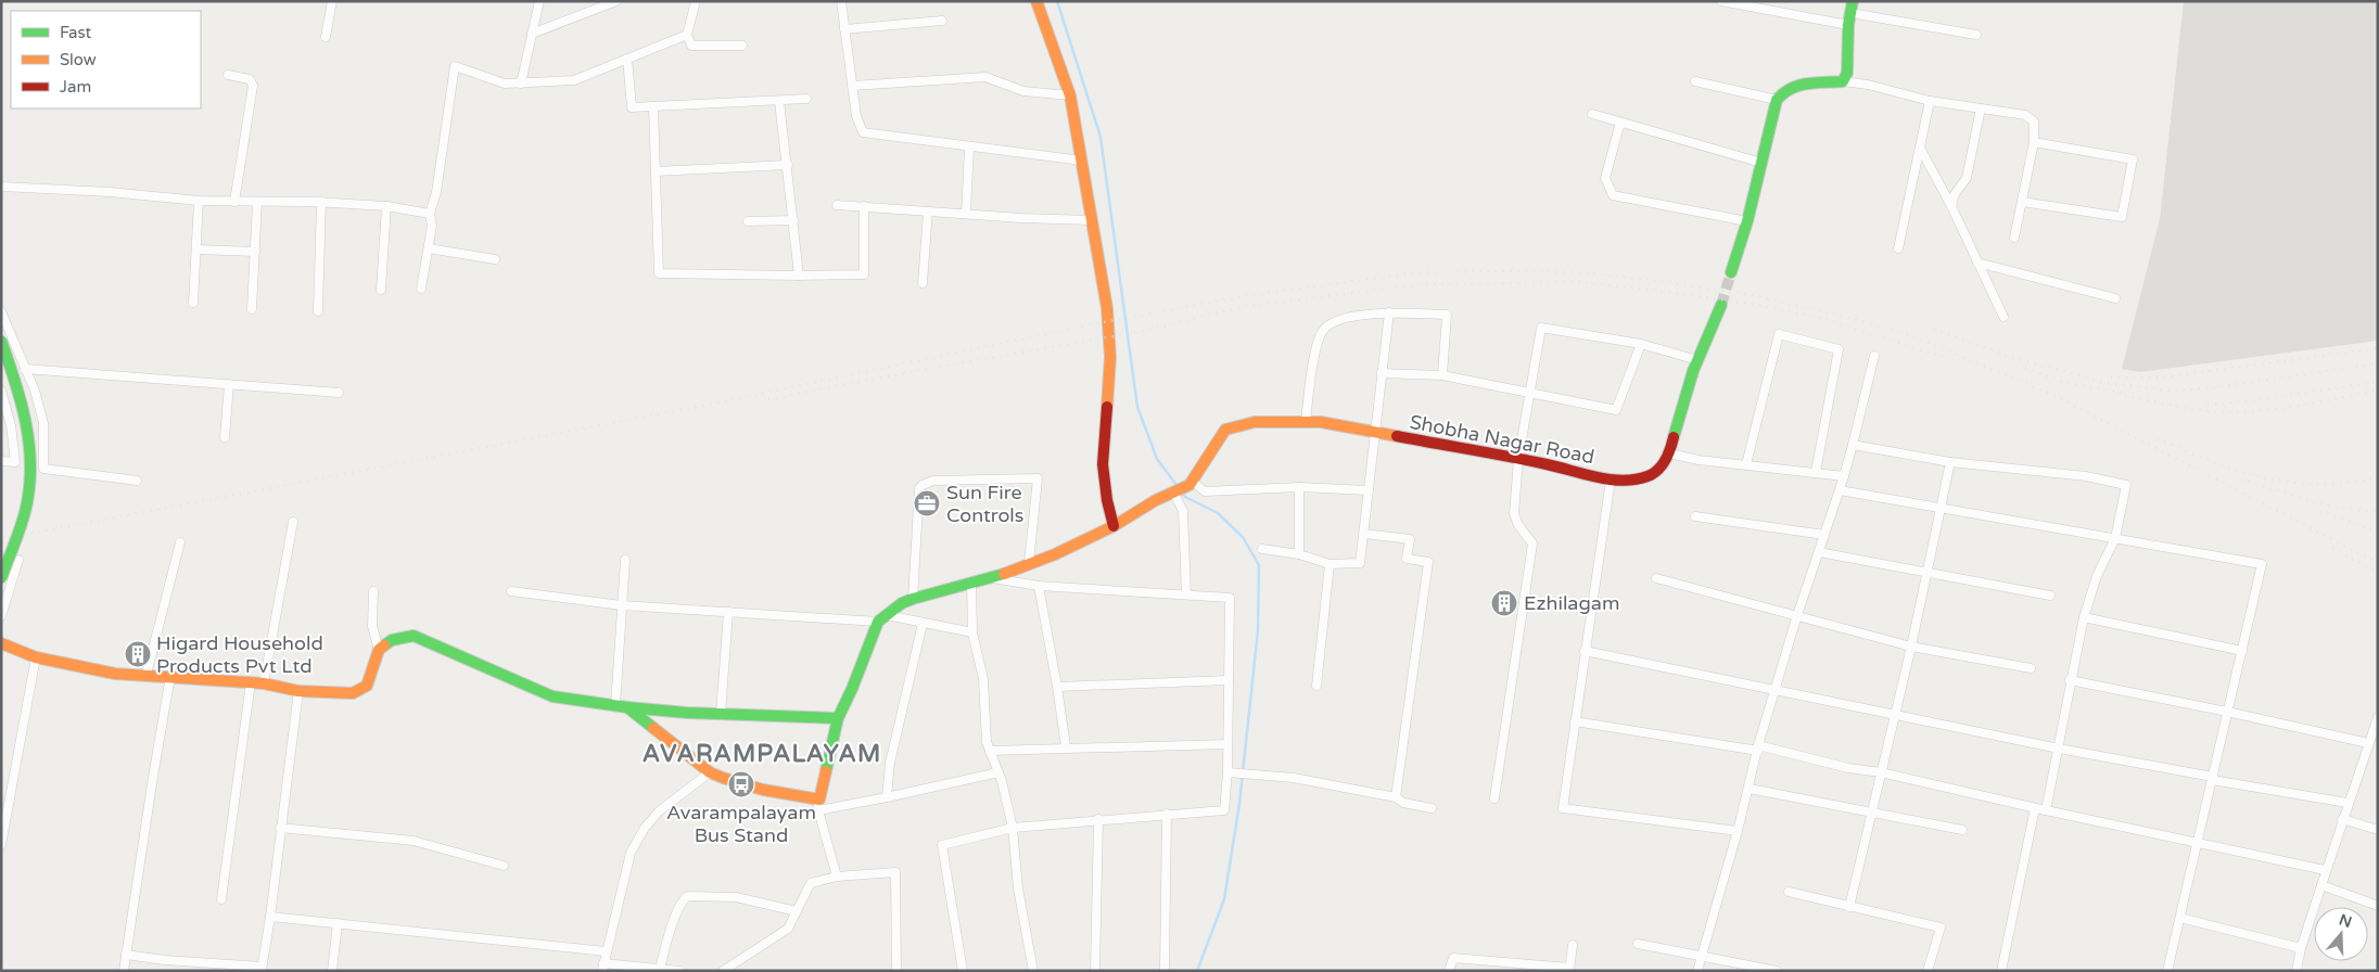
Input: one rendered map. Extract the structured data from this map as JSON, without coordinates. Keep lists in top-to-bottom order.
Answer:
{
  "streets": {
    "street": ["Shobha Nagar Road"]
  },
  "districts": ["AVARAMPALAYAM"],
  "places": {
    "office": ["Sun Fire Controls"],
    "building": ["Ezhilagam", "Higard Household Products Pvt Ltd"],
    "bus stop": ["Avarampalayam Bus Stand"]
  },
  "legend": ["Fast", "Slow", "Jam"],
  "north": "top"
}
